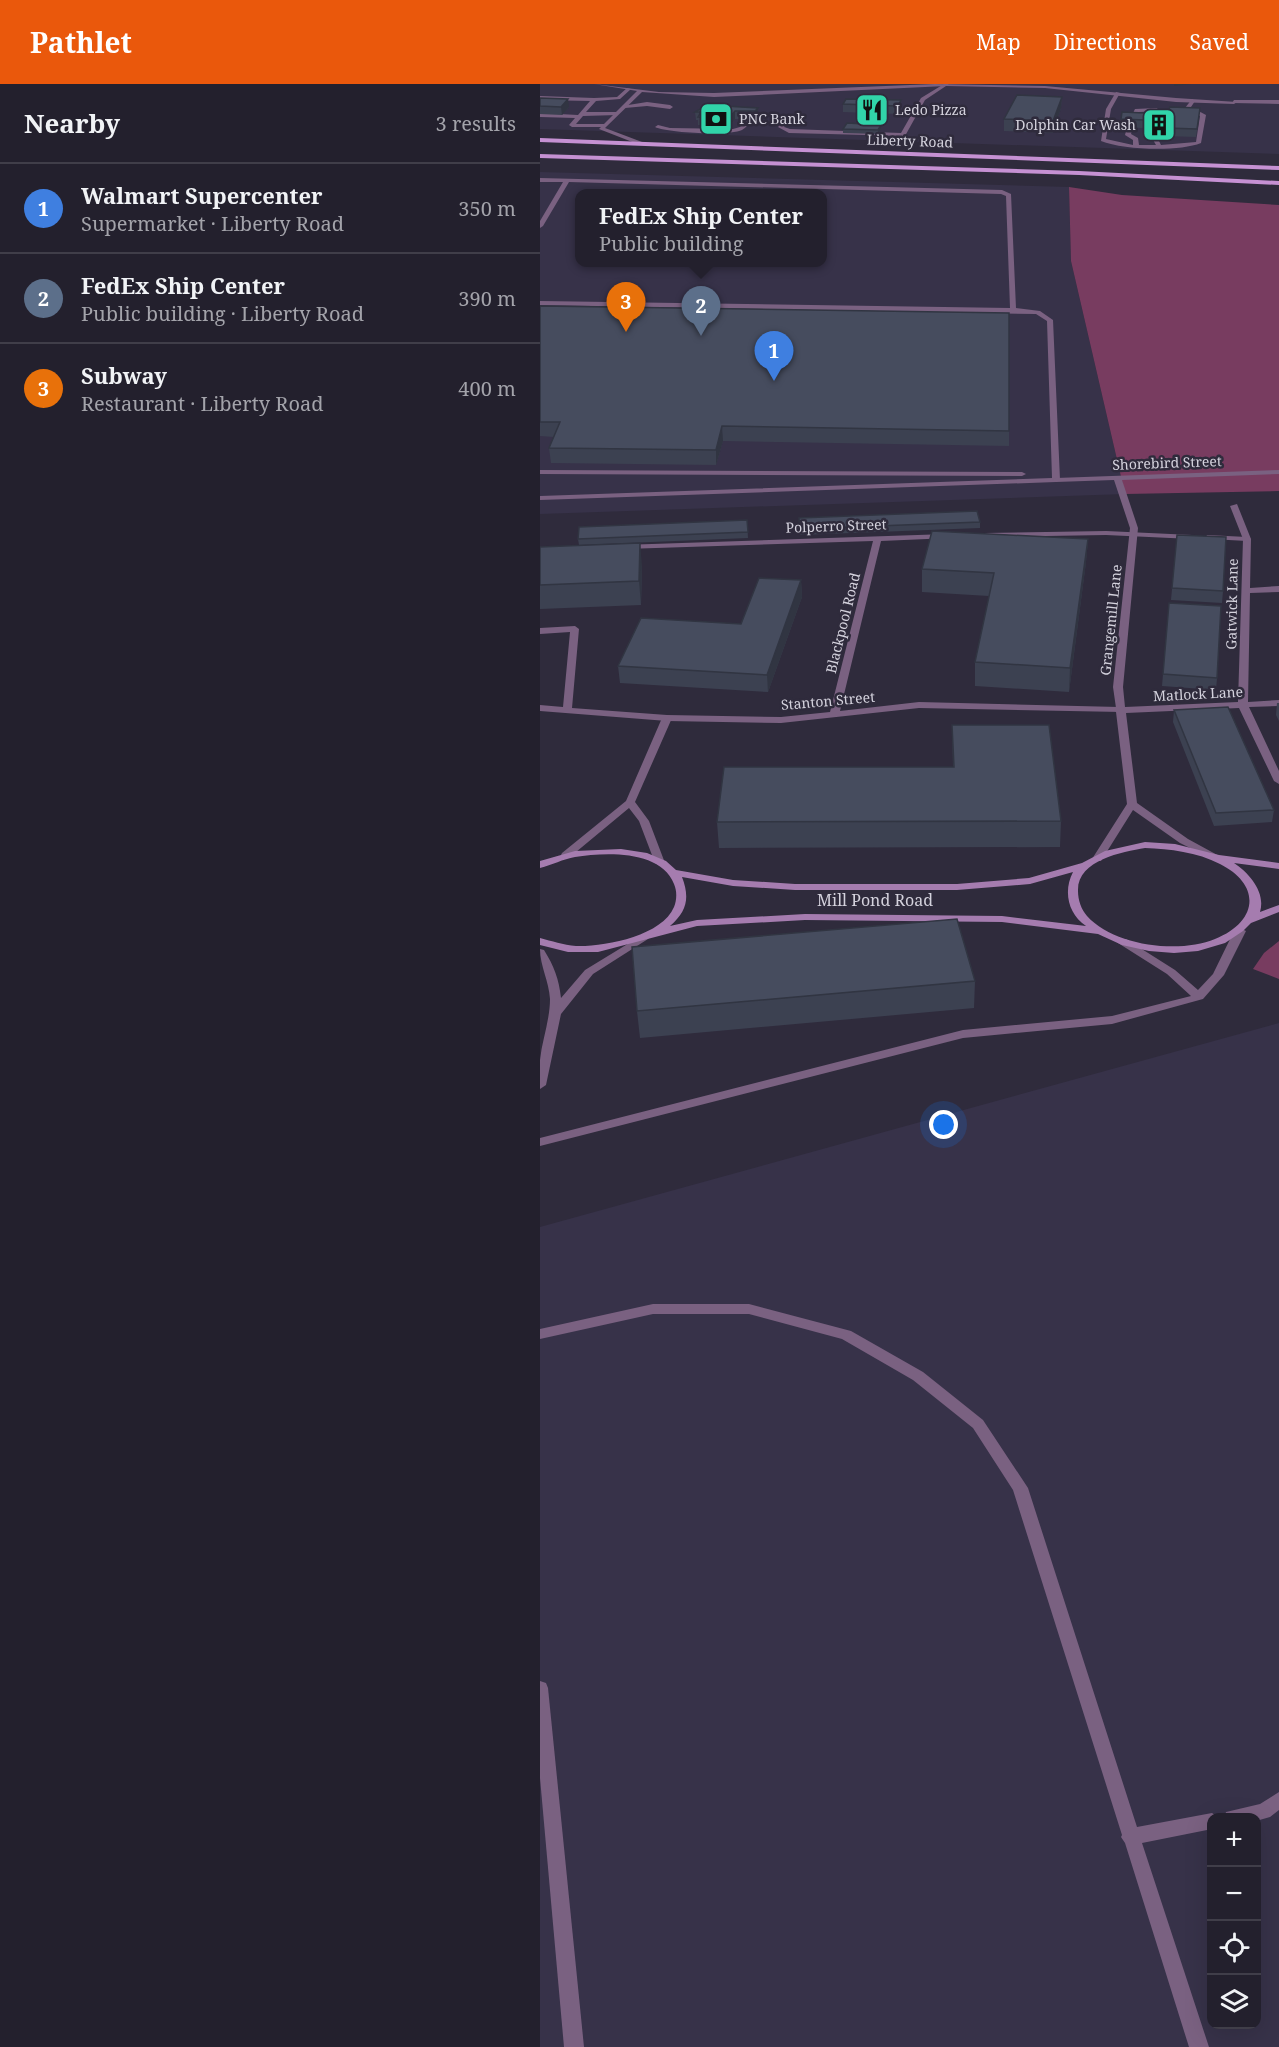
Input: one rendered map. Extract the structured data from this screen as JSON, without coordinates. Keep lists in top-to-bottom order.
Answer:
{
  "streets": {
    "main road": ["Liberty Road"],
    "street": [
      "Shorebird Street",
      "Polperro Street",
      "Gatwick Lane",
      "Grangemill Lane",
      "Blackpool Road",
      "Matlock Lane",
      "Stanton Street",
      "Mill Pond Road"
    ]
  },
  "crossings": [
    ["Shorebird Street", "Grangemill Lane"],
    ["Polperro Street", "Blackpool Road"],
    ["Gatwick Lane", "Matlock Lane"],
    ["Grangemill Lane", "Matlock Lane"],
    ["Grangemill Lane", "Stanton Street"],
    ["Blackpool Road", "Stanton Street"],
    ["Matlock Lane", "Stanton Street"]
  ],
  "places": {
    "restaurant": ["Ledo Pizza"],
    "bank": ["PNC Bank"],
    "building": ["Dolphin Car Wash"]
  },
  "page": {
    "header": "Pathlet",
    "nav": ["Map", "Directions", "Saved"],
    "heading": ["Nearby", "3 results"],
    "list": [
      {
        "mark": "1",
        "name": "Walmart Supercenter",
        "note": "Supermarket · Liberty Road",
        "value": "350 m"
      },
      {
        "mark": "2",
        "name": "FedEx Ship Center",
        "note": "Public building · Liberty Road",
        "value": "390 m"
      },
      {
        "mark": "3",
        "name": "Subway",
        "note": "Restaurant · Liberty Road",
        "value": "400 m"
      }
    ],
    "popup": ["FedEx Ship Center", "Public building"],
    "pins": ["3", "2", "1"],
    "map_buttons": ["+", "−"]
  }
}
